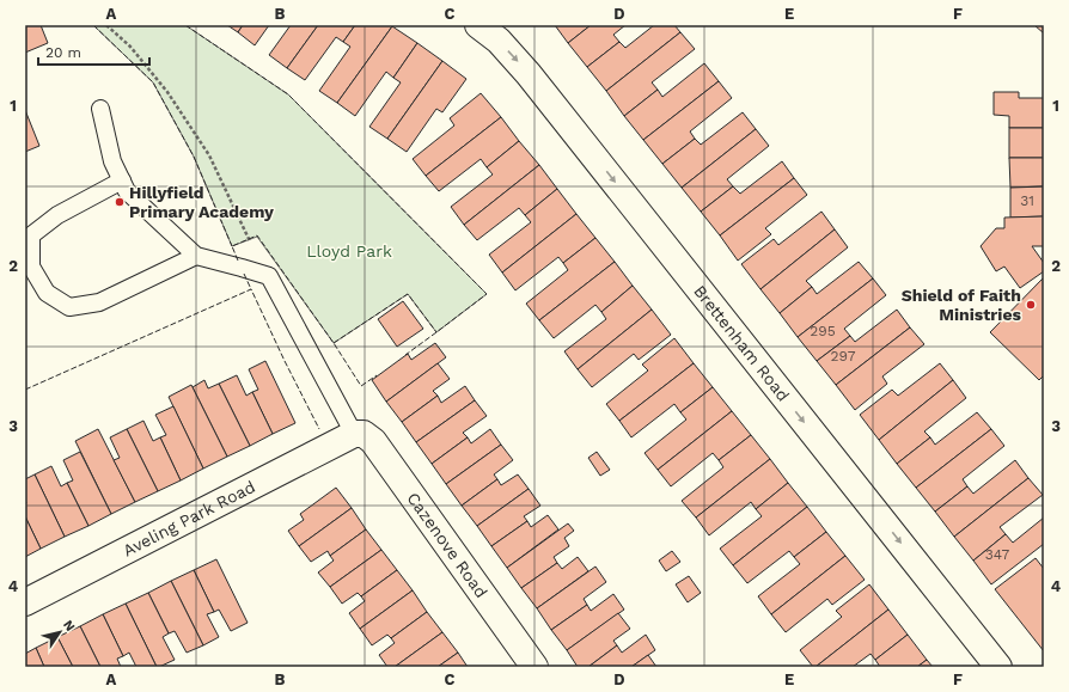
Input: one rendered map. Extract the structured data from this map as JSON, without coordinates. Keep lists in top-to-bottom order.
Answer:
{
  "streets": {
    "street": ["Brettenham Road", "Aveling Park Road", "Cazenove Road"]
  },
  "crossings": [
    ["Aveling Park Road", "Cazenove Road"]
  ],
  "one_way": ["Brettenham Road"],
  "parks": ["Lloyd Park"],
  "places": ["Hillyfield Primary Academy", "Shield of Faith Ministries"],
  "house_numbers": [
    "31",
    "295",
    "297",
    "347"
  ],
  "scale_bar": "20 m",
  "north": "top right",
  "grid": {
    "columns": [
      "A",
      "B",
      "C",
      "D",
      "E",
      "F"
    ],
    "rows": [
      "1",
      "2",
      "3",
      "4"
    ]
  }
}
